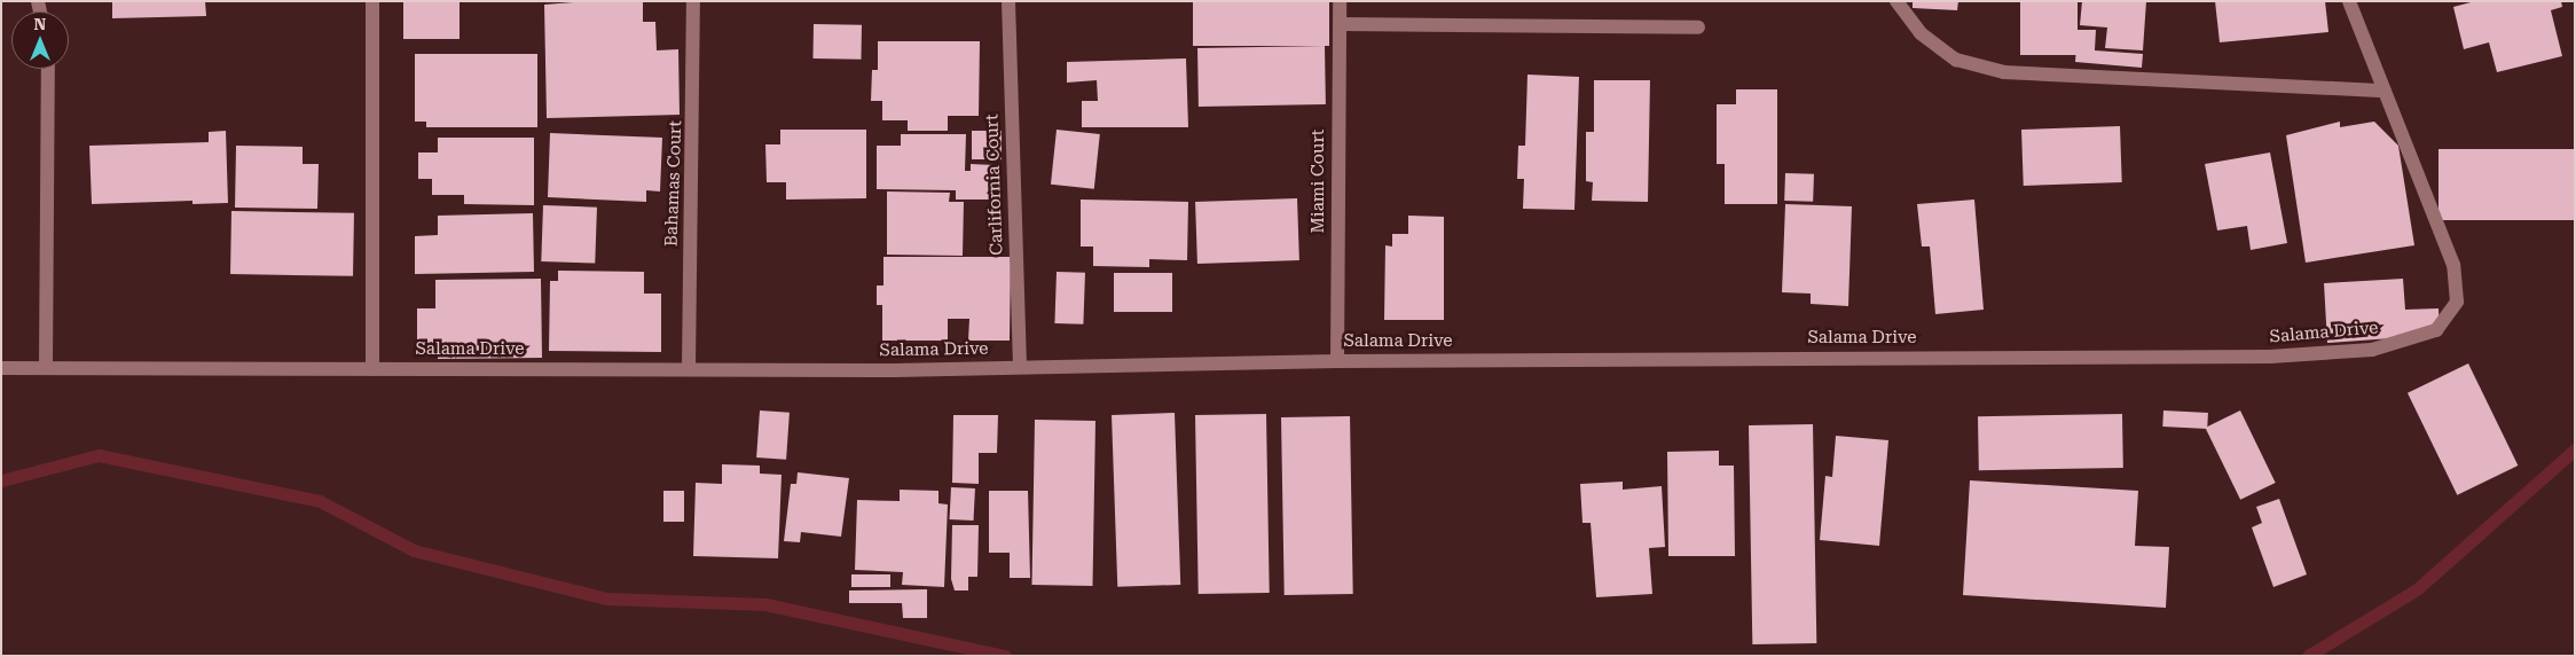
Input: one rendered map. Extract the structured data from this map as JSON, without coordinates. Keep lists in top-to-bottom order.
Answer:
{
  "streets": {
    "street": [
      "Miami Court",
      "Bahamas Court",
      "Carlifornia Court",
      "Salama Drive"
    ]
  },
  "crossings": [
    ["Miami Court", "Salama Drive"],
    ["Bahamas Court", "Salama Drive"],
    ["Carlifornia Court", "Salama Drive"]
  ],
  "north": "top"
}
